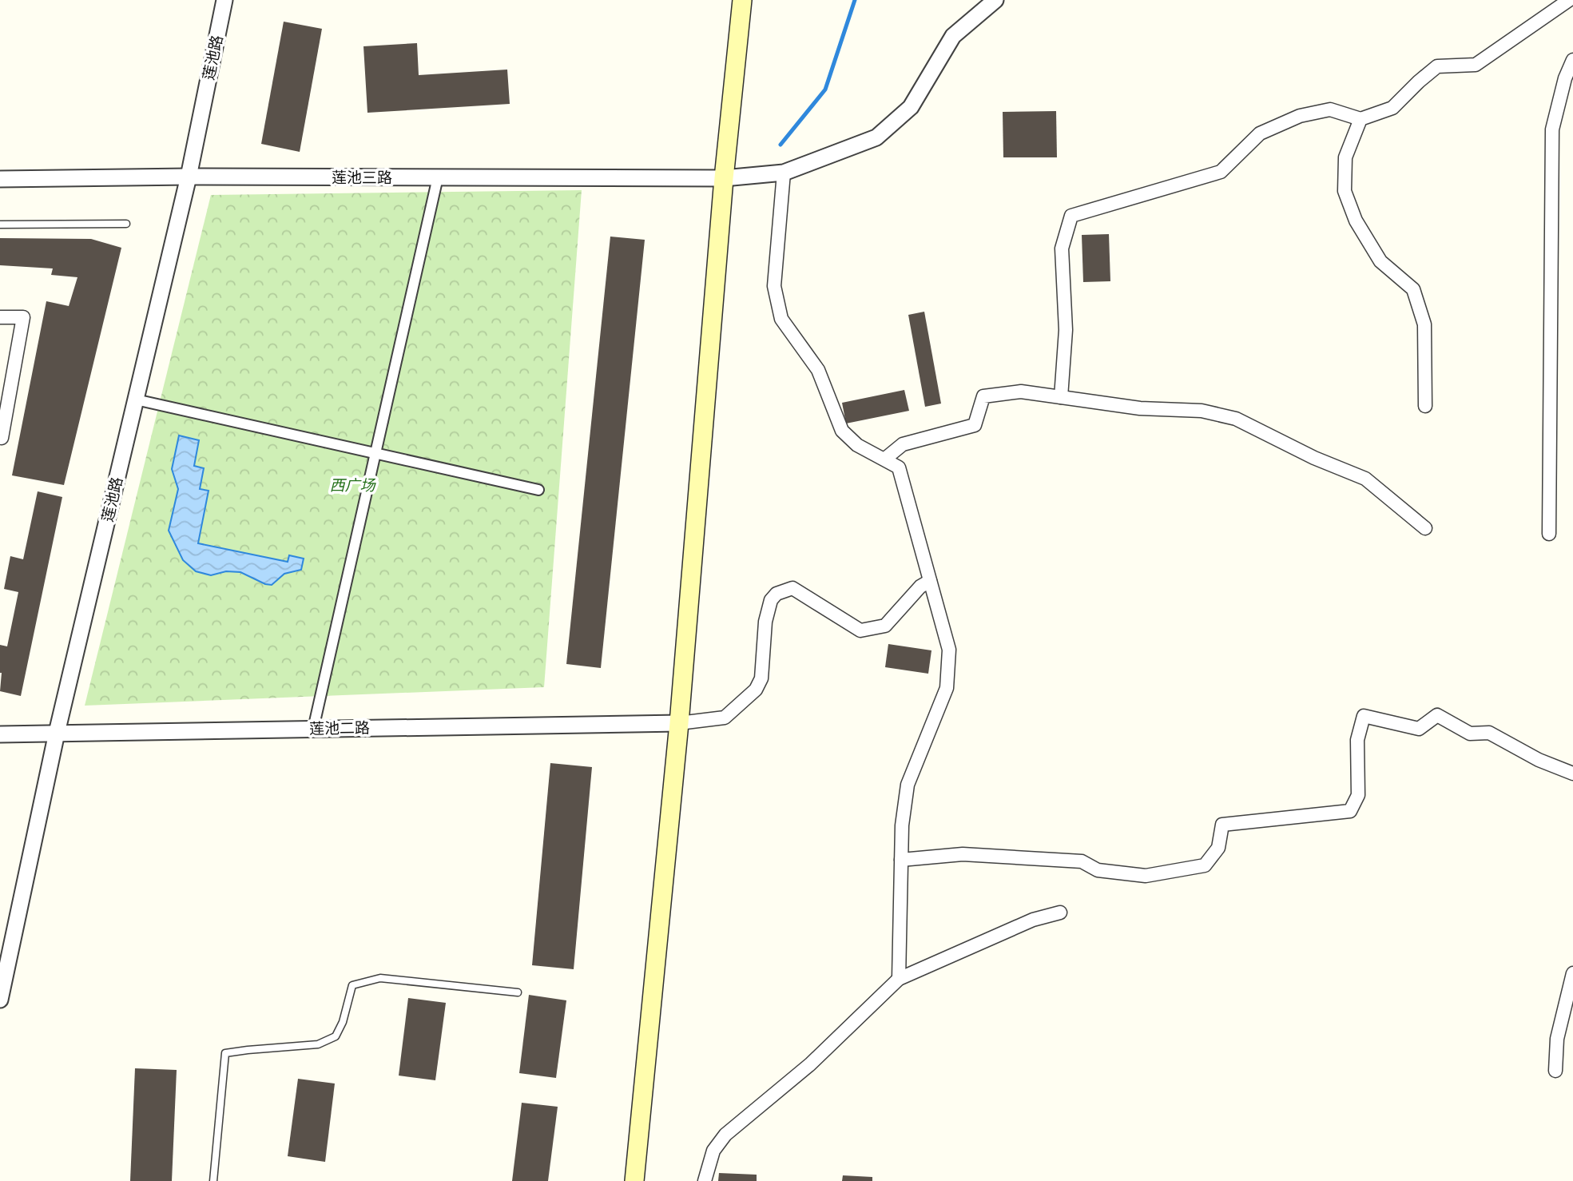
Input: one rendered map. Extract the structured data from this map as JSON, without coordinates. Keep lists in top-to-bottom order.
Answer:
{
  "streets": {
    "street": ["莲池路", "莲池三路", "莲池二路"]
  },
  "crossings": [
    ["莲池路", "莲池三路"],
    ["莲池路", "莲池二路"]
  ],
  "parks": ["西广场"]
}
